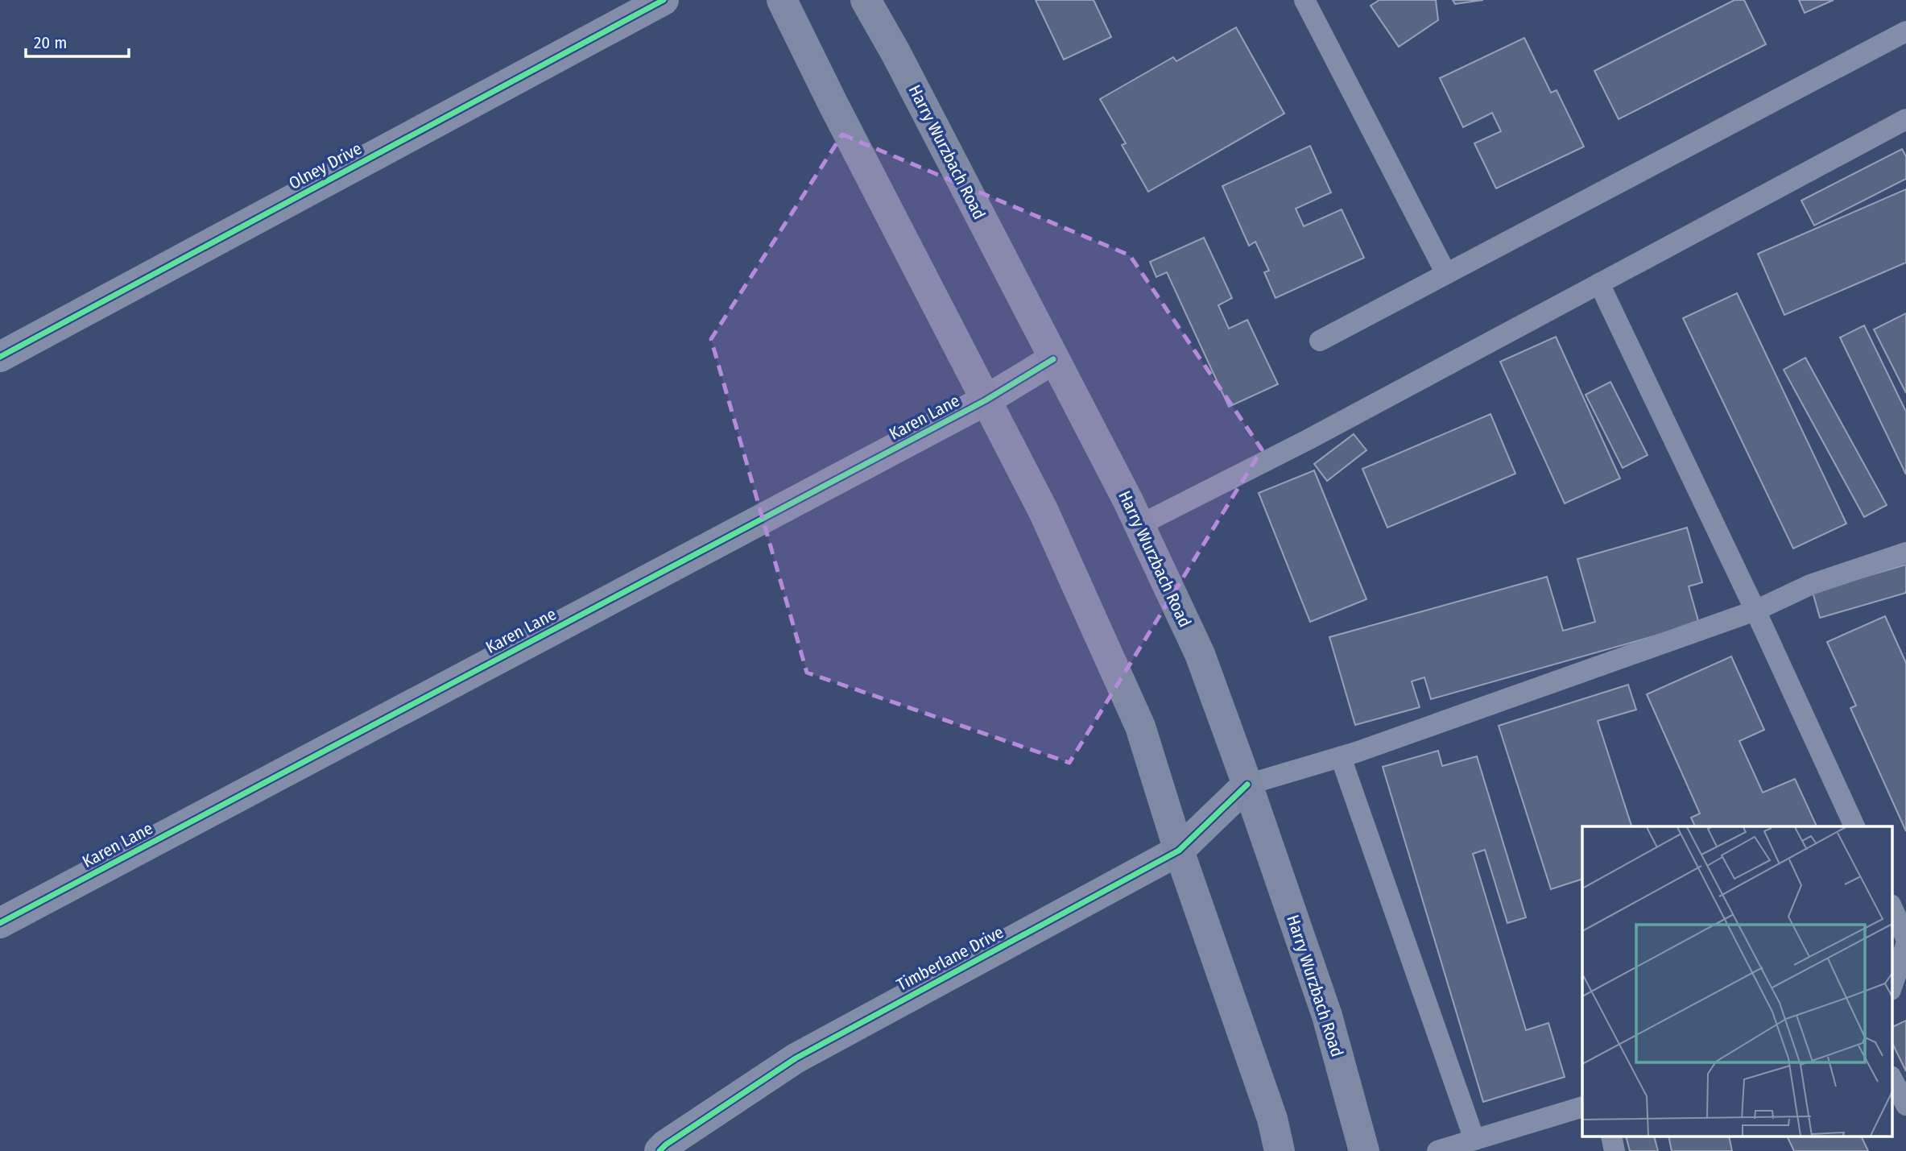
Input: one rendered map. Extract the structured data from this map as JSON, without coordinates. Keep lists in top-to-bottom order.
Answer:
{
  "streets": {
    "main road": ["Harry Wurzbach Road"],
    "street": ["Olney Drive", "Karen Lane", "Timberlane Drive"]
  },
  "crossings": [
    ["Harry Wurzbach Road", "Karen Lane"],
    ["Harry Wurzbach Road", "Timberlane Drive"]
  ],
  "scale_bar": "20 m"
}
